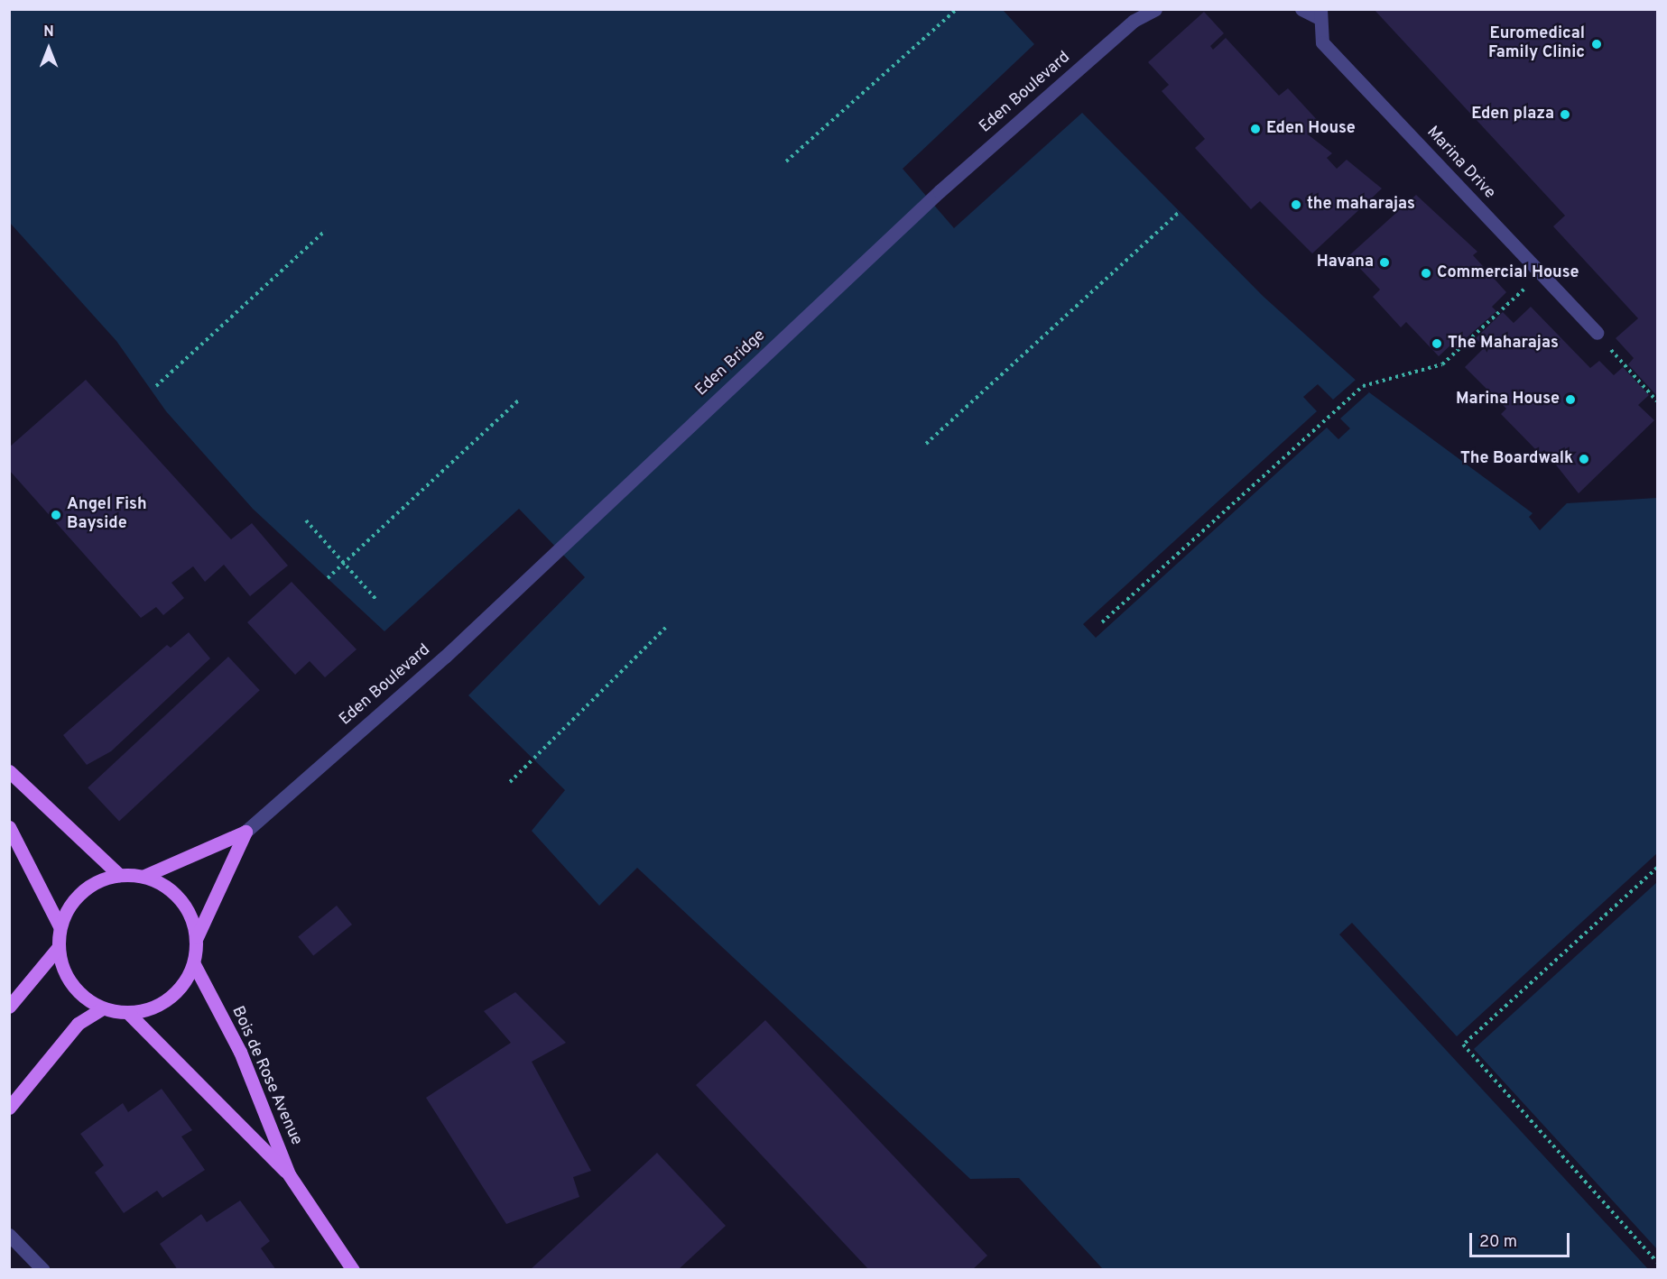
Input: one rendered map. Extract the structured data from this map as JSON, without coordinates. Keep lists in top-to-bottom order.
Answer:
{
  "streets": {
    "main road": ["Bois de Rose Avenue"],
    "street": ["Eden Boulevard", "Marina Drive", "Eden Bridge"]
  },
  "crossings": [
    ["Eden Boulevard", "Eden Bridge"]
  ],
  "places": [
    "Euromedical Family Clinic",
    "Eden plaza",
    "Eden House",
    "the maharajas",
    "Havana",
    "Commercial House",
    "The Maharajas",
    "Marina House",
    "The Boardwalk",
    "Angel Fish Bayside"
  ],
  "scale_bar": "20 m",
  "north": "top"
}
